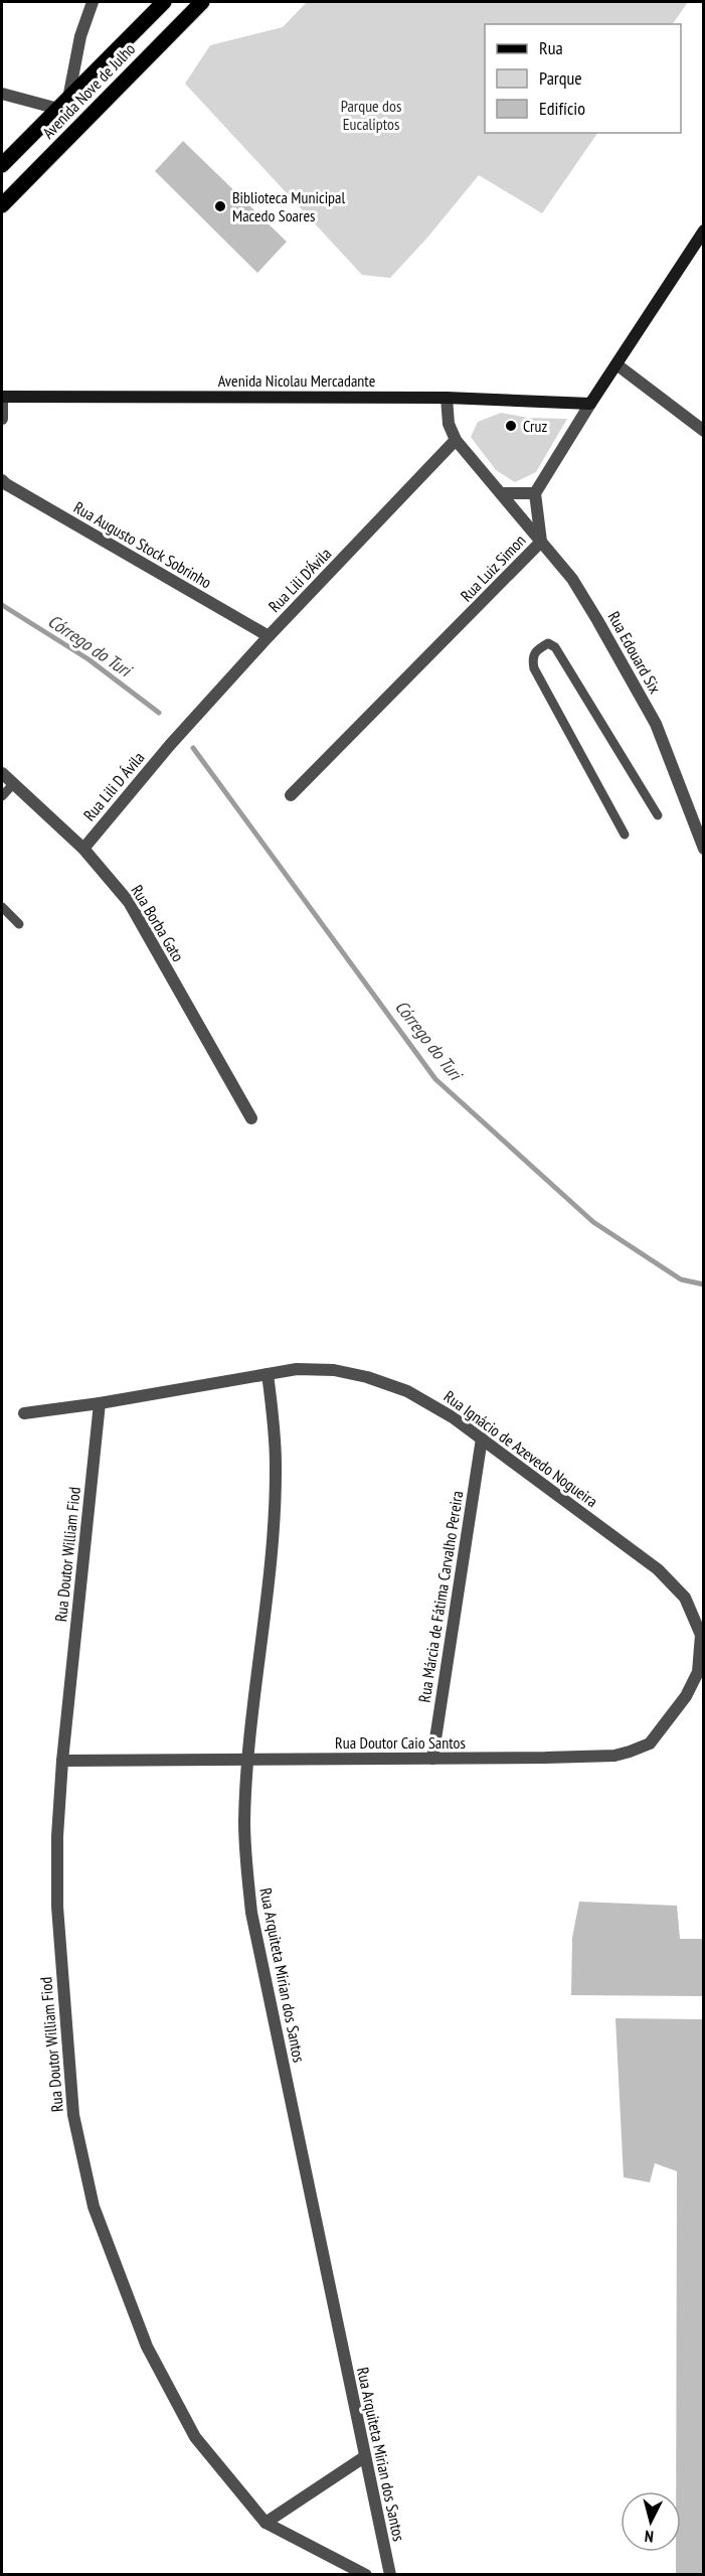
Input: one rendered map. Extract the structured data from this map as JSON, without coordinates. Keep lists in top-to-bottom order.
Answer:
{
  "streets": {
    "main road": ["Avenida Nove de Julho", "Avenida Nicolau Mercadante"],
    "street": [
      "Rua Augusto Stock Sobrinho",
      "Rua Luiz Simon",
      "Rua Lili D'Ávila",
      "Rua Edouard Six",
      "Rua Lili D Ávila",
      "Rua Borba Gato",
      "Rua Ignácio de Azevedo Nogueira",
      "Rua Doutor William Fiod",
      "Rua Márcia de Fátima Carvalho Pereira",
      "Rua Doutor Caio Santos",
      "Rua Arquiteta Mirian dos Santos"
    ]
  },
  "crossings": [
    ["Rua Augusto Stock Sobrinho", "Rua Lili D'Ávila"],
    ["Rua Luiz Simon", "Rua Edouard Six"],
    ["Rua Lili D'Ávila", "Rua Edouard Six"],
    ["Rua Lili D'Ávila", "Rua Lili D Ávila"],
    ["Rua Lili D Ávila", "Rua Borba Gato"],
    ["Rua Ignácio de Azevedo Nogueira", "Rua Doutor William Fiod"],
    ["Rua Ignácio de Azevedo Nogueira", "Rua Márcia de Fátima Carvalho Pereira"],
    ["Rua Ignácio de Azevedo Nogueira", "Rua Doutor Caio Santos"],
    ["Rua Ignácio de Azevedo Nogueira", "Rua Arquiteta Mirian dos Santos"],
    ["Rua Doutor William Fiod", "Rua Doutor Caio Santos"],
    ["Rua Márcia de Fátima Carvalho Pereira", "Rua Doutor Caio Santos"],
    ["Rua Doutor Caio Santos", "Rua Arquiteta Mirian dos Santos"]
  ],
  "water": ["Córrego do Turi"],
  "parks": ["Parque dos Eucaliptos"],
  "places": ["Biblioteca Municipal Macedo Soares", "Cruz"],
  "legend": ["Rua", "Parque", "Edifício"],
  "north": "bottom"
}
